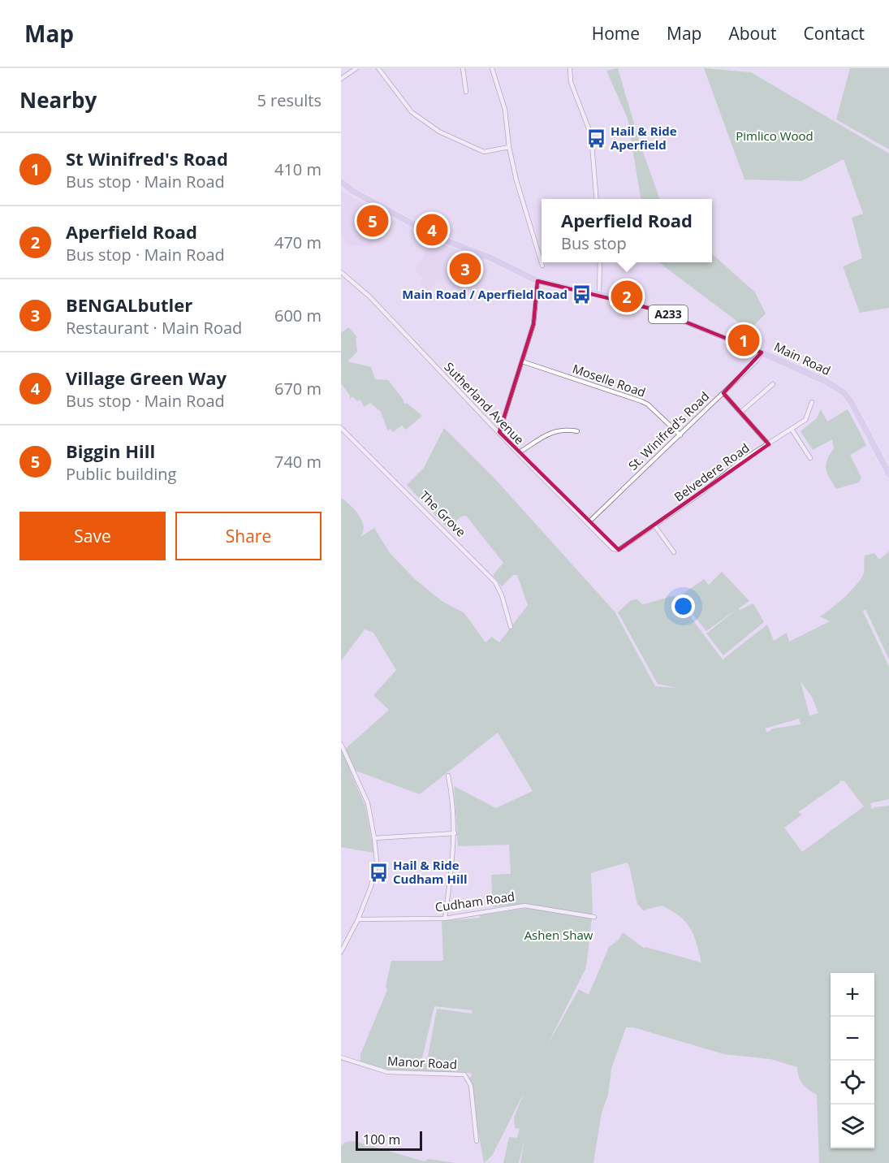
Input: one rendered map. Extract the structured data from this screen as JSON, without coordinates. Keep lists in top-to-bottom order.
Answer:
{
  "streets": {
    "main road": ["A233", "Main Road"],
    "street": [
      "Moselle Road",
      "Sutherland Avenue",
      "St. Winifred's Road",
      "Belvedere Road",
      "The Grove",
      "Cudham Road",
      "Manor Road"
    ]
  },
  "crossings": [
    ["Main Road", "St. Winifred's Road"],
    ["Moselle Road", "St. Winifred's Road"],
    ["Sutherland Avenue", "St. Winifred's Road"],
    ["Sutherland Avenue", "Belvedere Road"]
  ],
  "parks": ["Pimlico Wood", "Ashen Shaw"],
  "places": {
    "bus stop": ["Hail & Ride Aperfield", "Main Road / Aperfield Road", "Hail & Ride Cudham Hill"]
  },
  "scale_bar": "100 m",
  "page": {
    "header": "Map",
    "nav": [
      "Home",
      "Map",
      "About",
      "Contact"
    ],
    "heading": ["Nearby", "5 results"],
    "list": [
      {
        "mark": "1",
        "name": "St Winifred's Road",
        "note": "Bus stop · Main Road",
        "value": "410 m"
      },
      {
        "mark": "2",
        "name": "Aperfield Road",
        "note": "Bus stop · Main Road",
        "value": "470 m"
      },
      {
        "mark": "3",
        "name": "BENGALbutler",
        "note": "Restaurant · Main Road",
        "value": "600 m"
      },
      {
        "mark": "4",
        "name": "Village Green Way",
        "note": "Bus stop · Main Road",
        "value": "670 m"
      },
      {
        "mark": "5",
        "name": "Biggin Hill",
        "note": "Public building",
        "value": "740 m"
      }
    ],
    "popup": ["Aperfield Road", "Bus stop"],
    "pins": [
      "5",
      "4",
      "3",
      "2",
      "1"
    ],
    "buttons": ["Save", "Share"],
    "map_buttons": ["+", "−"],
    "scale": "100 m"
  }
}
